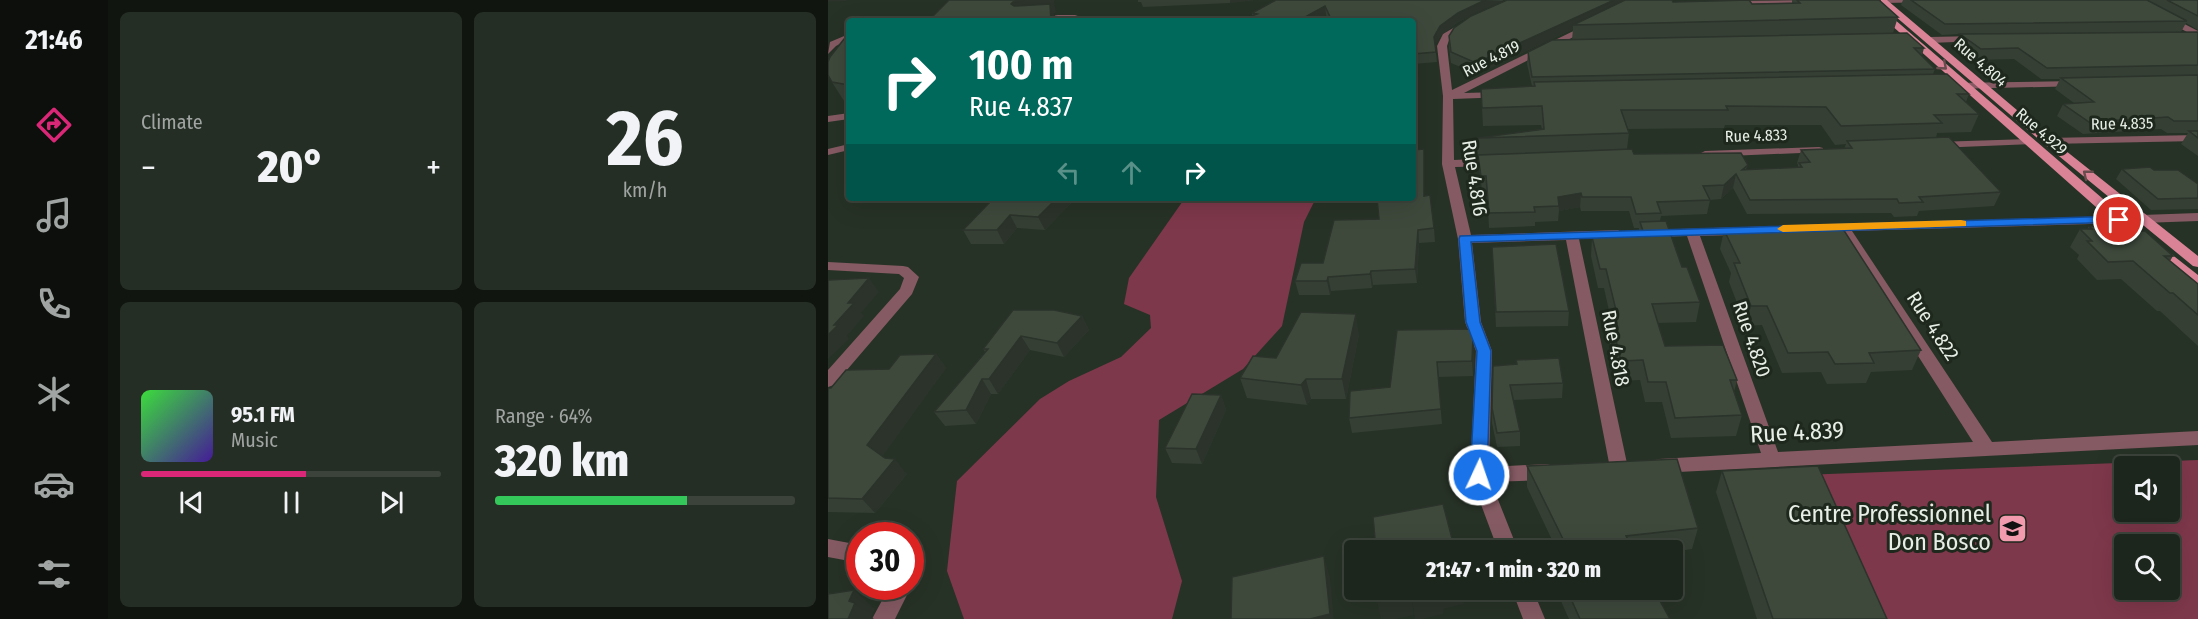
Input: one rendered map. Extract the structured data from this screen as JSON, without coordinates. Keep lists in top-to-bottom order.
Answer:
{
  "streets": {
    "main road": ["Rue 4.804", "Rue 4.929"],
    "street": [
      "Rue 4.819",
      "Rue 4.835",
      "Rue 4.833",
      "Rue 4.816",
      "Rue 4.822",
      "Rue 4.820",
      "Rue 4.818",
      "Rue 4.839"
    ]
  },
  "crossings": [
    ["Rue 4.819", "Rue 4.816"],
    ["Rue 4.804", "Rue 4.835"],
    ["Rue 4.822", "Rue 4.839"],
    ["Rue 4.820", "Rue 4.839"],
    ["Rue 4.818", "Rue 4.839"]
  ],
  "places": {
    "school or university": ["Centre Professionnel Don Bosco"]
  },
  "page": {
    "tabs": "21:46",
    "tile": [
      "Climate",
      ["26", "km/h"],
      ["Range · 64%", "320 km"]
    ],
    "turn": ["100 m", "Rue 4.837"],
    "heat": ["−", "20°", "+"],
    "song": ["95.1 FM", "Music"],
    "limit": "30",
    "trip": "21:47 · 1 min · 320 m"
  }
}
